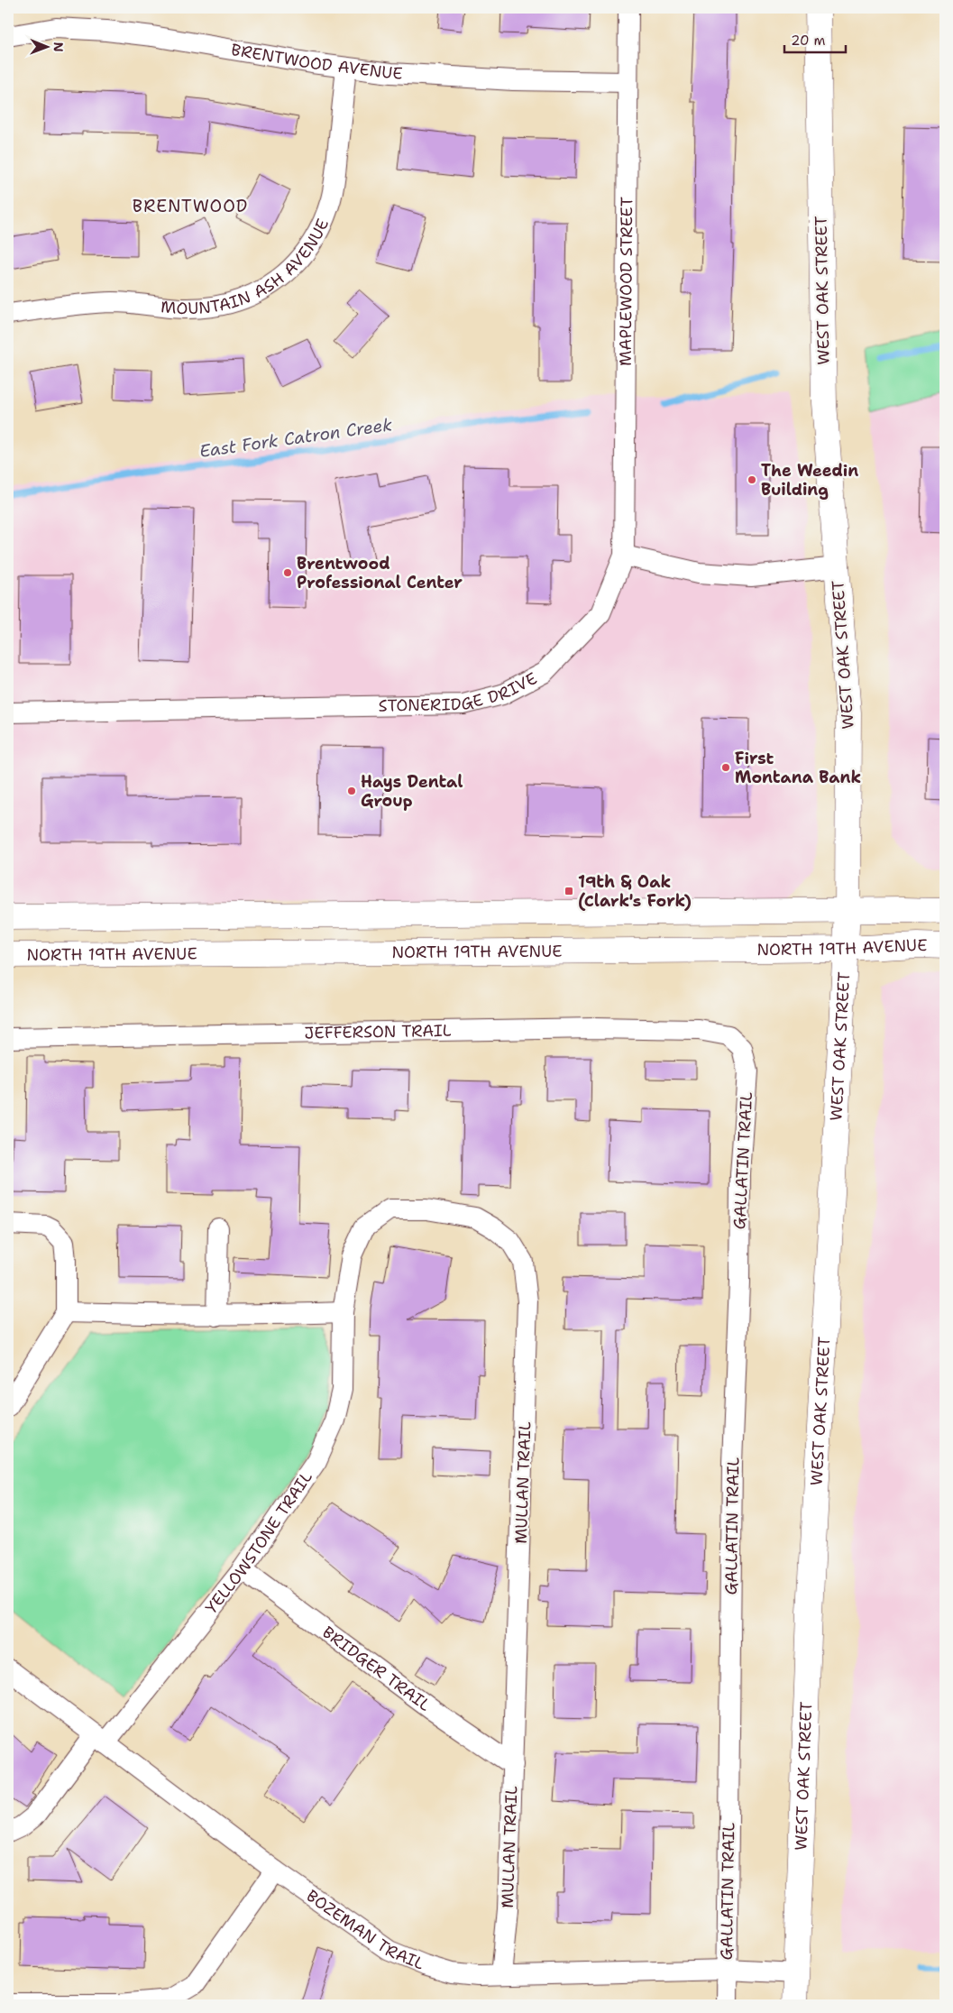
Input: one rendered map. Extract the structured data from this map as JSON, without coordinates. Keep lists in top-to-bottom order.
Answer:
{
  "streets": {
    "main road": ["WEST OAK STREET", "NORTH 19TH AVENUE"],
    "street": [
      "BRENTWOOD AVENUE",
      "MOUNTAIN ASH AVENUE",
      "MAPLEWOOD STREET",
      "STONERIDGE DRIVE",
      "JEFFERSON TRAIL",
      "GALLATIN TRAIL",
      "MULLAN TRAIL",
      "YELLOWSTONE TRAIL",
      "BRIDGER TRAIL",
      "BOZEMAN TRAIL"
    ]
  },
  "crossings": [
    ["BRENTWOOD AVENUE", "MOUNTAIN ASH AVENUE"],
    ["BRENTWOOD AVENUE", "MAPLEWOOD STREET"],
    ["MAPLEWOOD STREET", "STONERIDGE DRIVE"],
    ["WEST OAK STREET", "NORTH 19TH AVENUE"],
    ["WEST OAK STREET", "BOZEMAN TRAIL"],
    ["JEFFERSON TRAIL", "GALLATIN TRAIL"],
    ["GALLATIN TRAIL", "BOZEMAN TRAIL"],
    ["MULLAN TRAIL", "YELLOWSTONE TRAIL"],
    ["MULLAN TRAIL", "BRIDGER TRAIL"],
    ["MULLAN TRAIL", "BOZEMAN TRAIL"],
    ["YELLOWSTONE TRAIL", "BRIDGER TRAIL"],
    ["YELLOWSTONE TRAIL", "BOZEMAN TRAIL"]
  ],
  "districts": ["BRENTWOOD"],
  "water": ["East Fork Catron Creek"],
  "places": {
    "other": [
      "The Weedin Building",
      "Brentwood Professional Center",
      "First Montana Bank",
      "Hays Dental Group"
    ],
    "transit": ["19th & Oak (Clark's Fork)"]
  },
  "scale_bar": "20 m",
  "north": "right"
}
